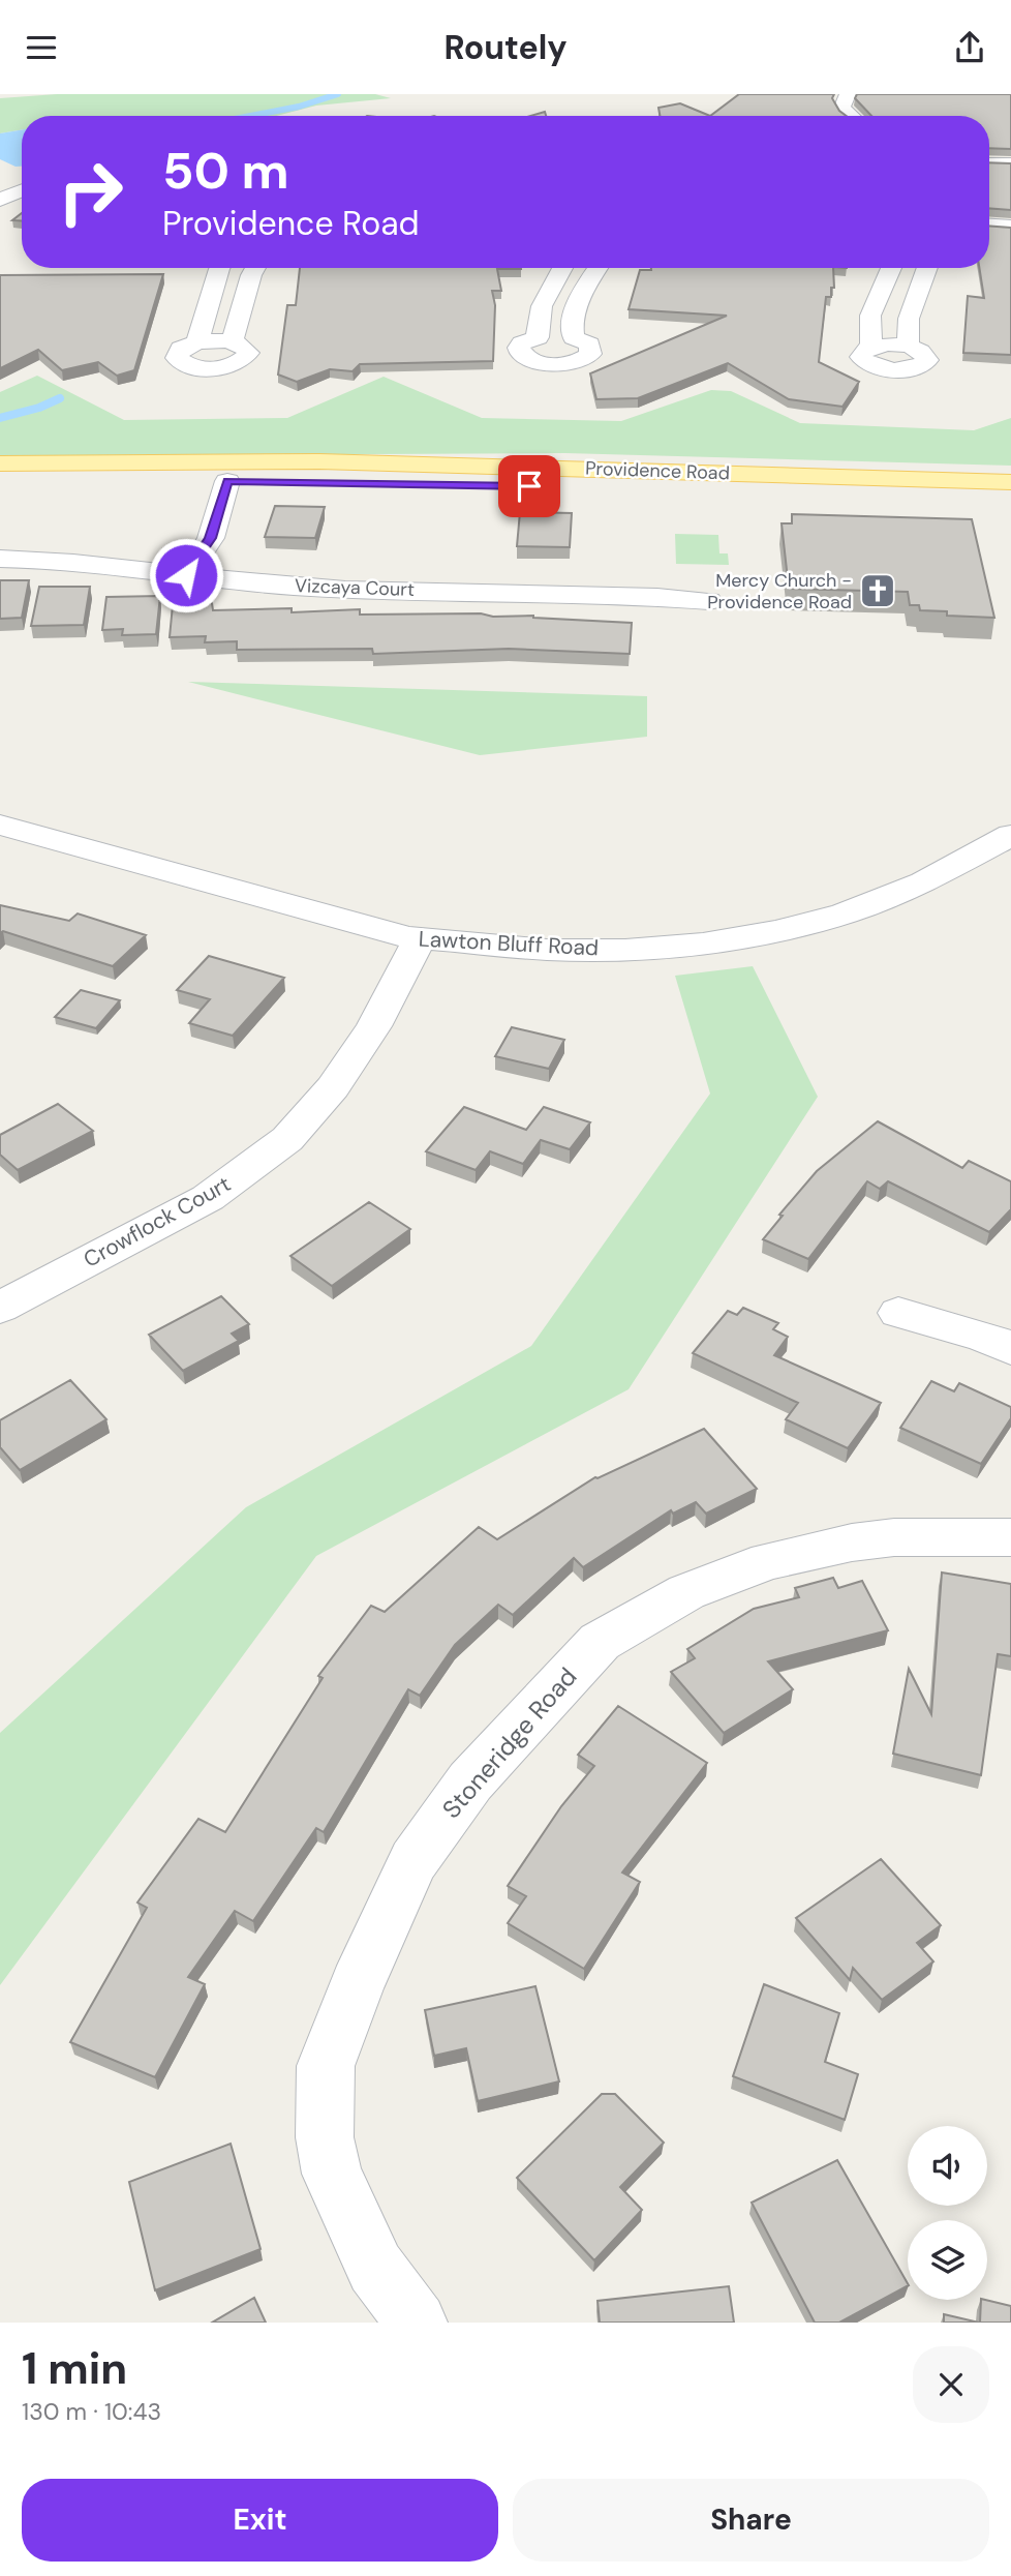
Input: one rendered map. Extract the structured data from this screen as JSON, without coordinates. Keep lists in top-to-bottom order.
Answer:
{
  "streets": {
    "main road": ["Providence Road"],
    "street": [
      "Vizcaya Court",
      "Lawton Bluff Road",
      "Crowflock Court",
      "Stoneridge Road"
    ]
  },
  "crossings": [
    ["Lawton Bluff Road", "Crowflock Court"]
  ],
  "places": {
    "church": ["Mercy Church - Providence Road"]
  },
  "page": {
    "header": "Routely",
    "turn": ["50 m", "Providence Road"],
    "heading": ["1 min", "130 m · 10:43"],
    "buttons": ["Exit", "Share"]
  }
}
